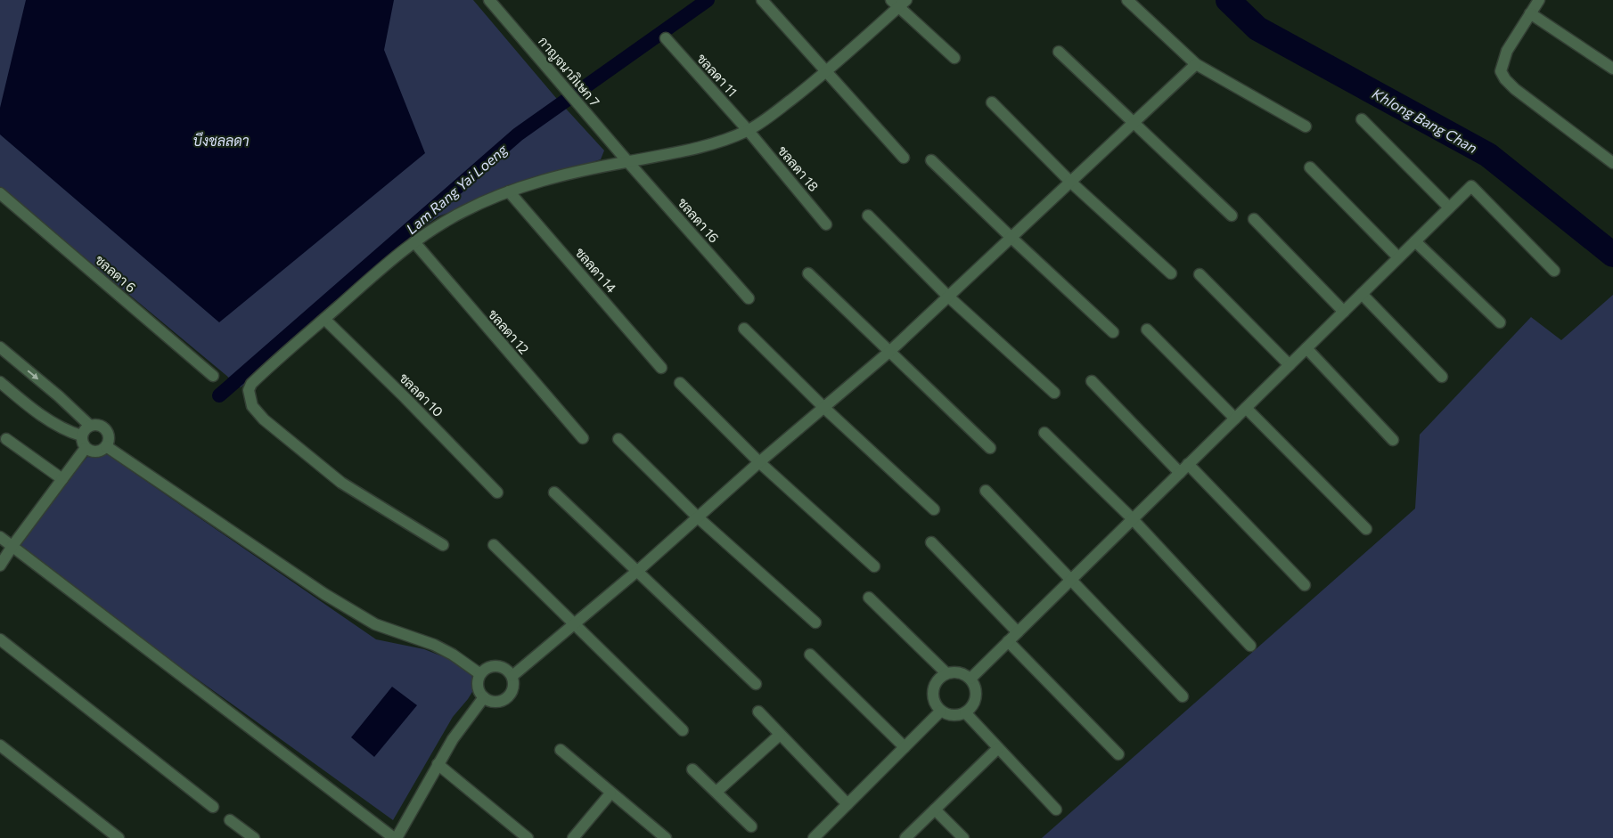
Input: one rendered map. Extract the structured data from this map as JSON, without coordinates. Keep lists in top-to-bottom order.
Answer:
{
  "streets": {
    "street": [
      "กาญจนาภิเษก 7",
      "ชลลดา 11",
      "ชลลดา 18",
      "ชลลดา 16",
      "ชลลดา 14",
      "ชลลดา 6",
      "ชลลดา 12",
      "ชลลดา 10"
    ]
  },
  "crossings": [
    ["กาญจนาภิเษก 7", "ชลลดา 16"],
    ["ชลลดา 11", "ชลลดา 18"]
  ],
  "water": ["Khlong Bang Chan", "บึงชลลดา", "Lam Rang Yai Loeng"]
}
